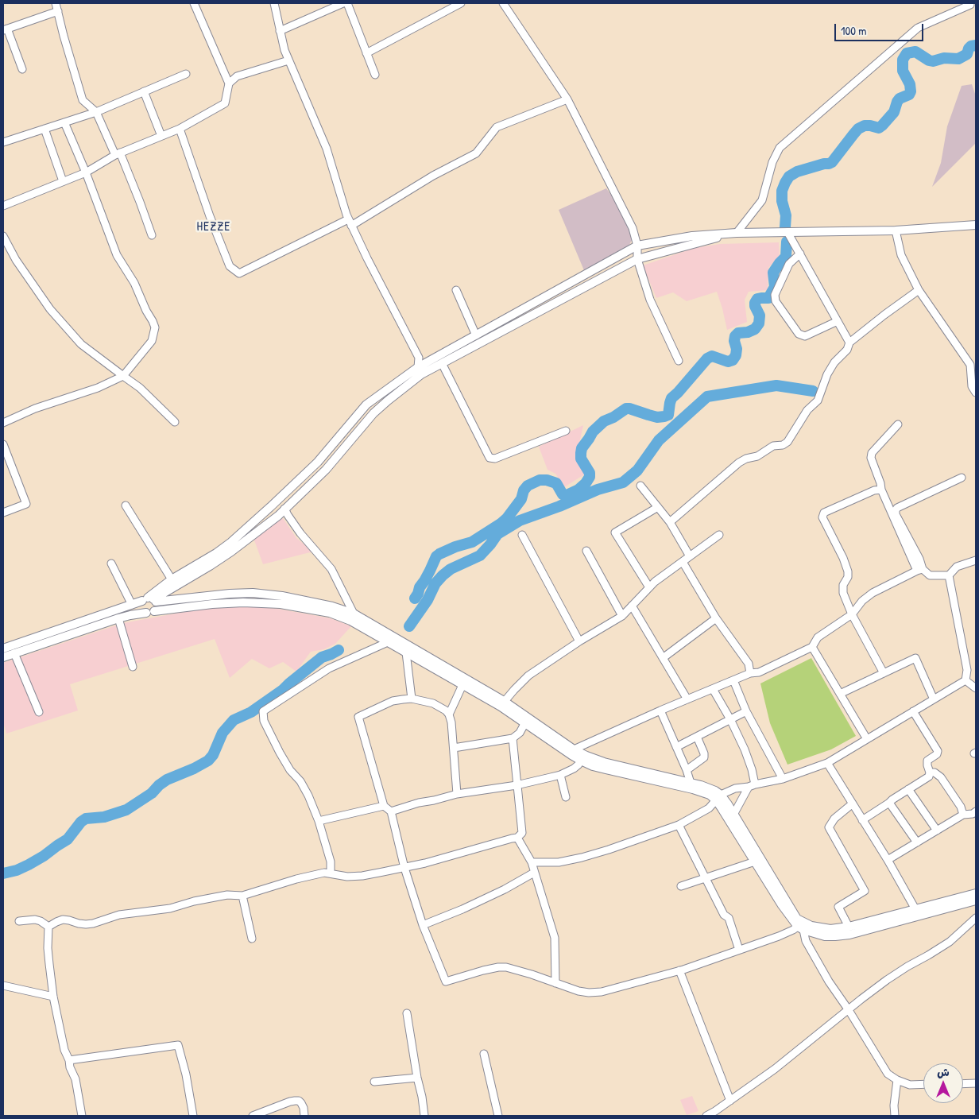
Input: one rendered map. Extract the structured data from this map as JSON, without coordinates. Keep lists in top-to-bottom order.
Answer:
{
  "districts": ["HEZZE"],
  "scale_bar": "100 m",
  "north": "top"
}
